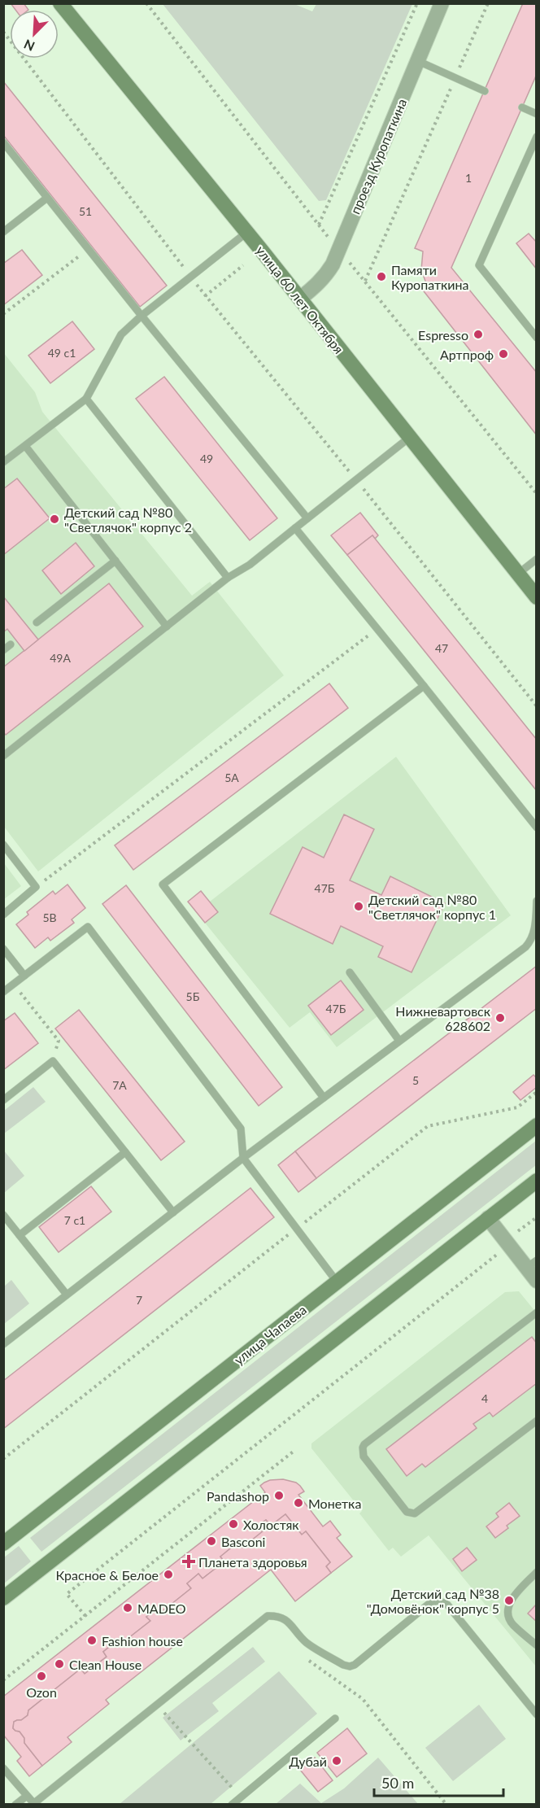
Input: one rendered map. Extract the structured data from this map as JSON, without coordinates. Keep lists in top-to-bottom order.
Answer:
{
  "streets": {
    "main road": ["улица 60 лет Октября", "улица Чапаева"],
    "street": ["проезд Куропаткина"]
  },
  "crossings": [
    ["проезд Куропаткина", "улица 60 лет Октября"]
  ],
  "places": {
    "other": [
      "Памяти Куропаткина",
      "Espresso",
      "Артпроф",
      "Детский сад №80 \"Светлячок\" корпус 2",
      "Детский сад №80 \"Светлячок\" корпус 1",
      "Нижневартовск 628602",
      "Pandashop",
      "Монетка",
      "Холостяк",
      "Basconi",
      "Красное & Белое",
      "Детский сад №38 \"Домовёнок\" корпус 5",
      "MADEO",
      "Fashion house",
      "Clean House",
      "Ozon",
      "Дубай"
    ],
    "health": ["Планета здоровья"]
  },
  "house_numbers": [
    "1",
    "51",
    "49 с1",
    "49",
    "47",
    "49А",
    "5А",
    "47Б",
    "5В",
    "5Б",
    "47Б",
    "5",
    "7А",
    "7 с1",
    "7",
    "4"
  ],
  "scale_bar": "50 m",
  "north": "bottom left"
}
